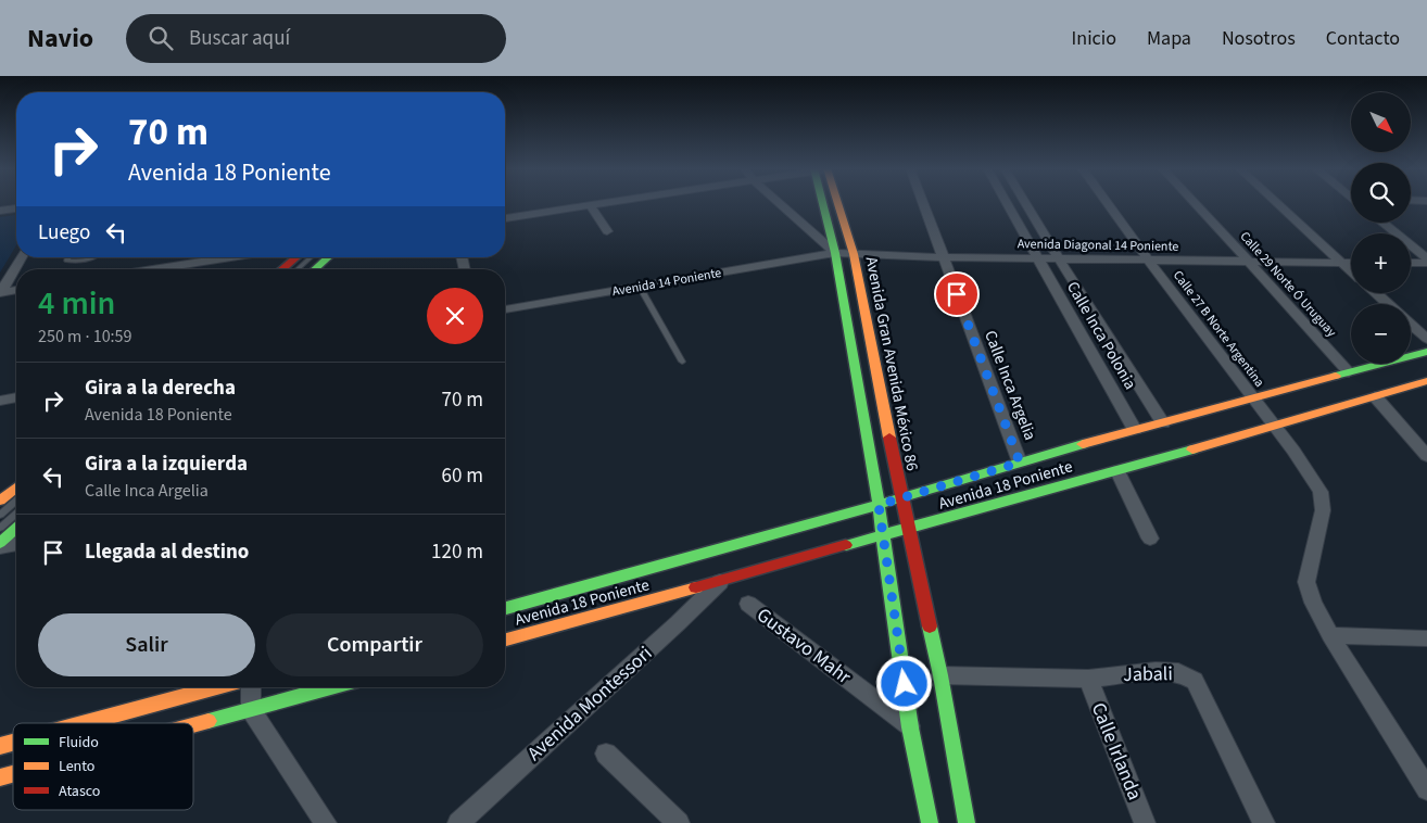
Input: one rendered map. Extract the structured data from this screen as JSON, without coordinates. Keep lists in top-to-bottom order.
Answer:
{
  "streets": {
    "street": [
      "Avenida Diagonal 14 Poniente",
      "Avenida 14 Poniente",
      "Calle 29 Norte Ó Uruguay",
      "Calle 27 B Norte Argentina",
      "Calle Inca Polonia",
      "Avenida Gran Avenida México 86",
      "Calle Inca Argelia",
      "Avenida 18 Poniente",
      "Gustavo Mahr",
      "Jabali",
      "Avenida Montessori",
      "Calle Irlanda"
    ]
  },
  "crossings": [
    ["Avenida Diagonal 14 Poniente", "Avenida 14 Poniente"],
    ["Avenida Diagonal 14 Poniente", "Calle 29 Norte Ó Uruguay"],
    ["Avenida Diagonal 14 Poniente", "Calle 27 B Norte Argentina"],
    ["Avenida Diagonal 14 Poniente", "Calle Inca Polonia"],
    ["Avenida Diagonal 14 Poniente", "Avenida Gran Avenida México 86"],
    ["Avenida Diagonal 14 Poniente", "Calle Inca Argelia"],
    ["Calle 29 Norte Ó Uruguay", "Avenida 18 Poniente"],
    ["Calle 27 B Norte Argentina", "Avenida 18 Poniente"],
    ["Calle Inca Polonia", "Avenida 18 Poniente"],
    ["Avenida Gran Avenida México 86", "Avenida 18 Poniente"],
    ["Avenida Gran Avenida México 86", "Jabali"],
    ["Calle Inca Argelia", "Avenida 18 Poniente"],
    ["Avenida 18 Poniente", "Avenida Montessori"],
    ["Jabali", "Calle Irlanda"]
  ],
  "legend": ["Fluido", "Lento", "Atasco"],
  "north": "bottom right",
  "page": {
    "header": "Navio",
    "search": "Buscar aquí",
    "nav": [
      "Inicio",
      "Mapa",
      "Nosotros",
      "Contacto"
    ],
    "map_buttons": ["+", "−"],
    "turn": ["70 m", "Avenida 18 Poniente"],
    "then": "Luego",
    "heading": ["4 min", "250 m · 10:59"],
    "list": [
      {
        "name": "Gira a la derecha",
        "note": "Avenida 18 Poniente",
        "value": "70 m"
      },
      {
        "name": "Gira a la izquierda",
        "note": "Calle Inca Argelia",
        "value": "60 m"
      },
      {
        "name": "Llegada al destino",
        "value": "120 m"
      }
    ],
    "buttons": ["Salir", "Compartir"]
  }
}
